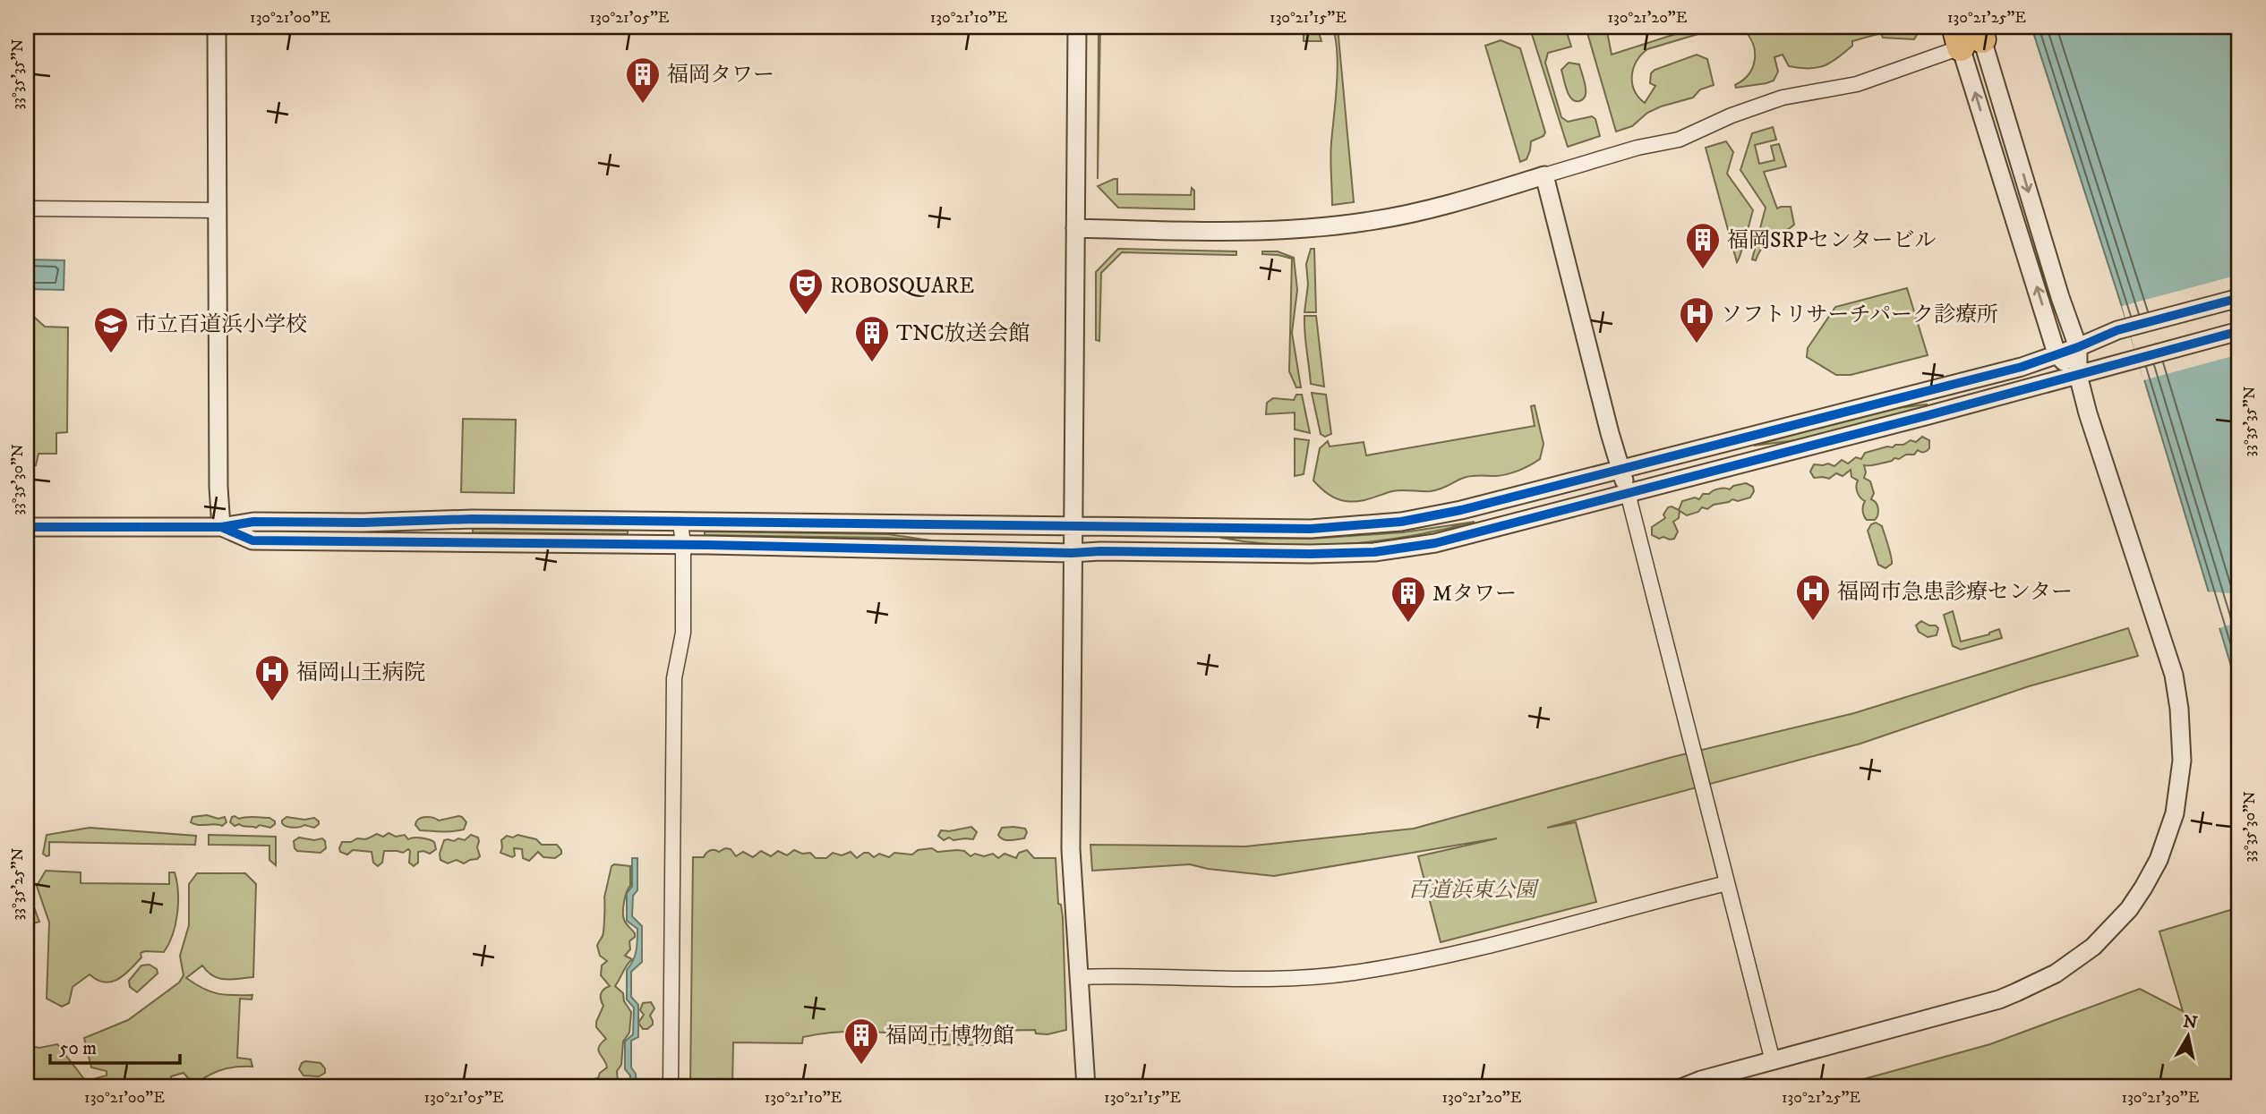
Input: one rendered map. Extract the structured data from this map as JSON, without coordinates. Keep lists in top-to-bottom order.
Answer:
{
  "parks": ["百道浜東公園"],
  "places": {
    "building": [
      "福岡タワー",
      "福岡SRPセンタービル",
      "TNC放送会館",
      "Mタワー",
      "福岡市博物館"
    ],
    "theatre": ["ROBOSQUARE"],
    "hospital": ["ソフトリサーチパーク診療所", "福岡市急患診療センター", "福岡山王病院"],
    "school or university": ["市立百道浜小学校"]
  },
  "scale_bar": "50 m",
  "north": "top",
  "coordinates": [
    "130°21'00\"E",
    "130°21'05\"E",
    "130°21'10\"E",
    "130°21'15\"E",
    "130°21'20\"E",
    "130°21'25\"E",
    "33°35'35\"N",
    "33°35'30\"N",
    "33°35'25\"N",
    "130°21'30\"E"
  ]
}
